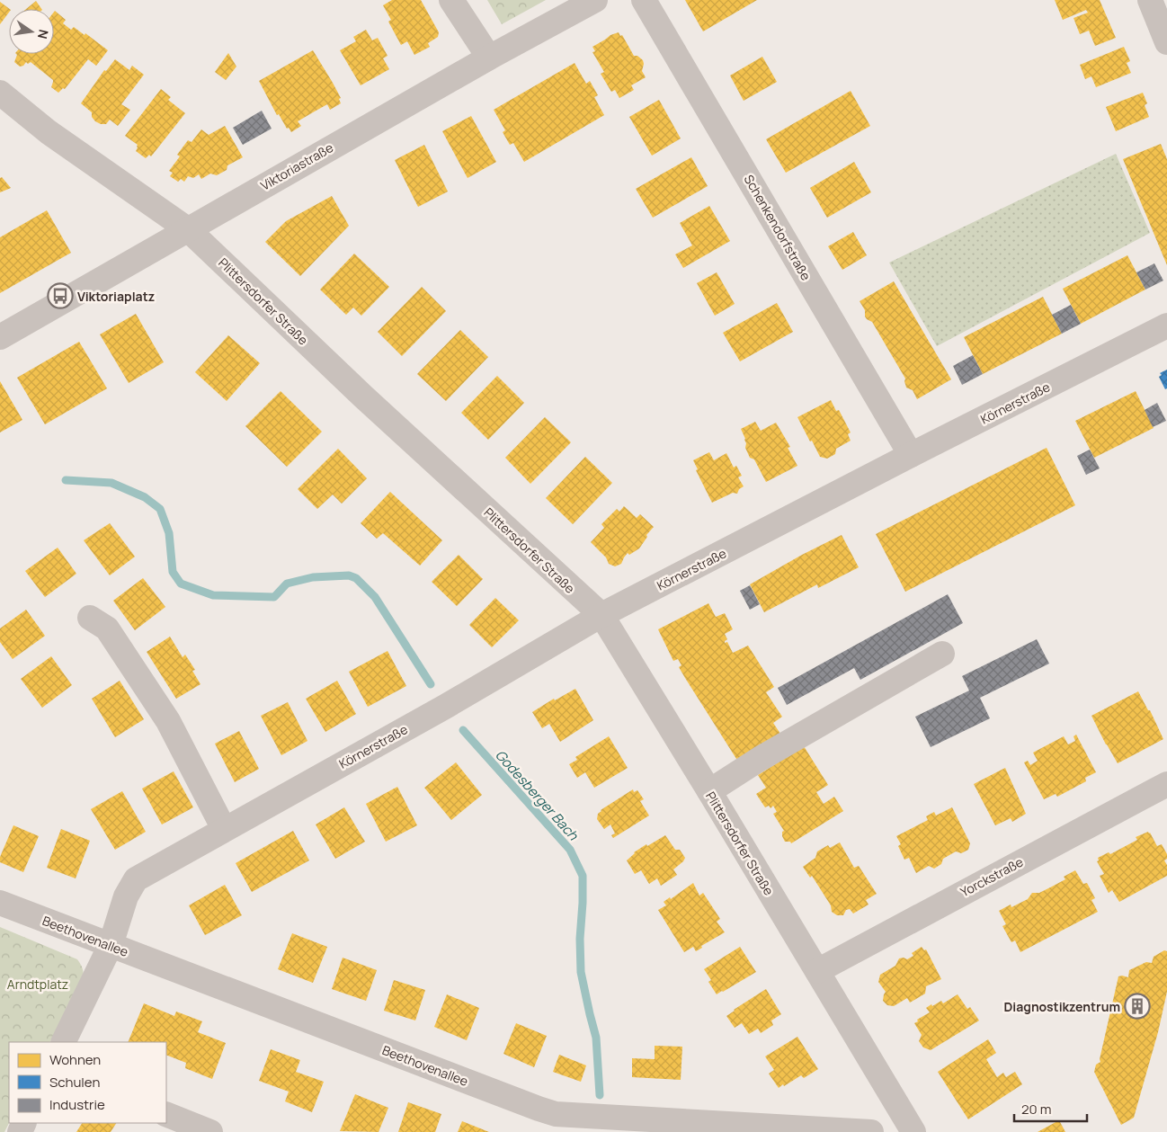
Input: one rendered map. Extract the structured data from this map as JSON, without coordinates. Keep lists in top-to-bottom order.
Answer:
{
  "streets": {
    "street": [
      "Viktoriastraße",
      "Schenkendorfstraße",
      "Plittersdorfer Straße",
      "Körnerstraße",
      "Yorckstraße",
      "Beethovenallee"
    ]
  },
  "crossings": [
    ["Viktoriastraße", "Plittersdorfer Straße"],
    ["Schenkendorfstraße", "Körnerstraße"],
    ["Plittersdorfer Straße", "Körnerstraße"],
    ["Plittersdorfer Straße", "Yorckstraße"],
    ["Körnerstraße", "Beethovenallee"]
  ],
  "water": ["Godesberger Bach"],
  "parks": ["Arndtplatz"],
  "places": {
    "bus stop": ["Viktoriaplatz"],
    "building": ["Diagnostikzentrum"]
  },
  "legend": ["Wohnen", "Schulen", "Industrie"],
  "scale_bar": "20 m",
  "north": "right"
}
